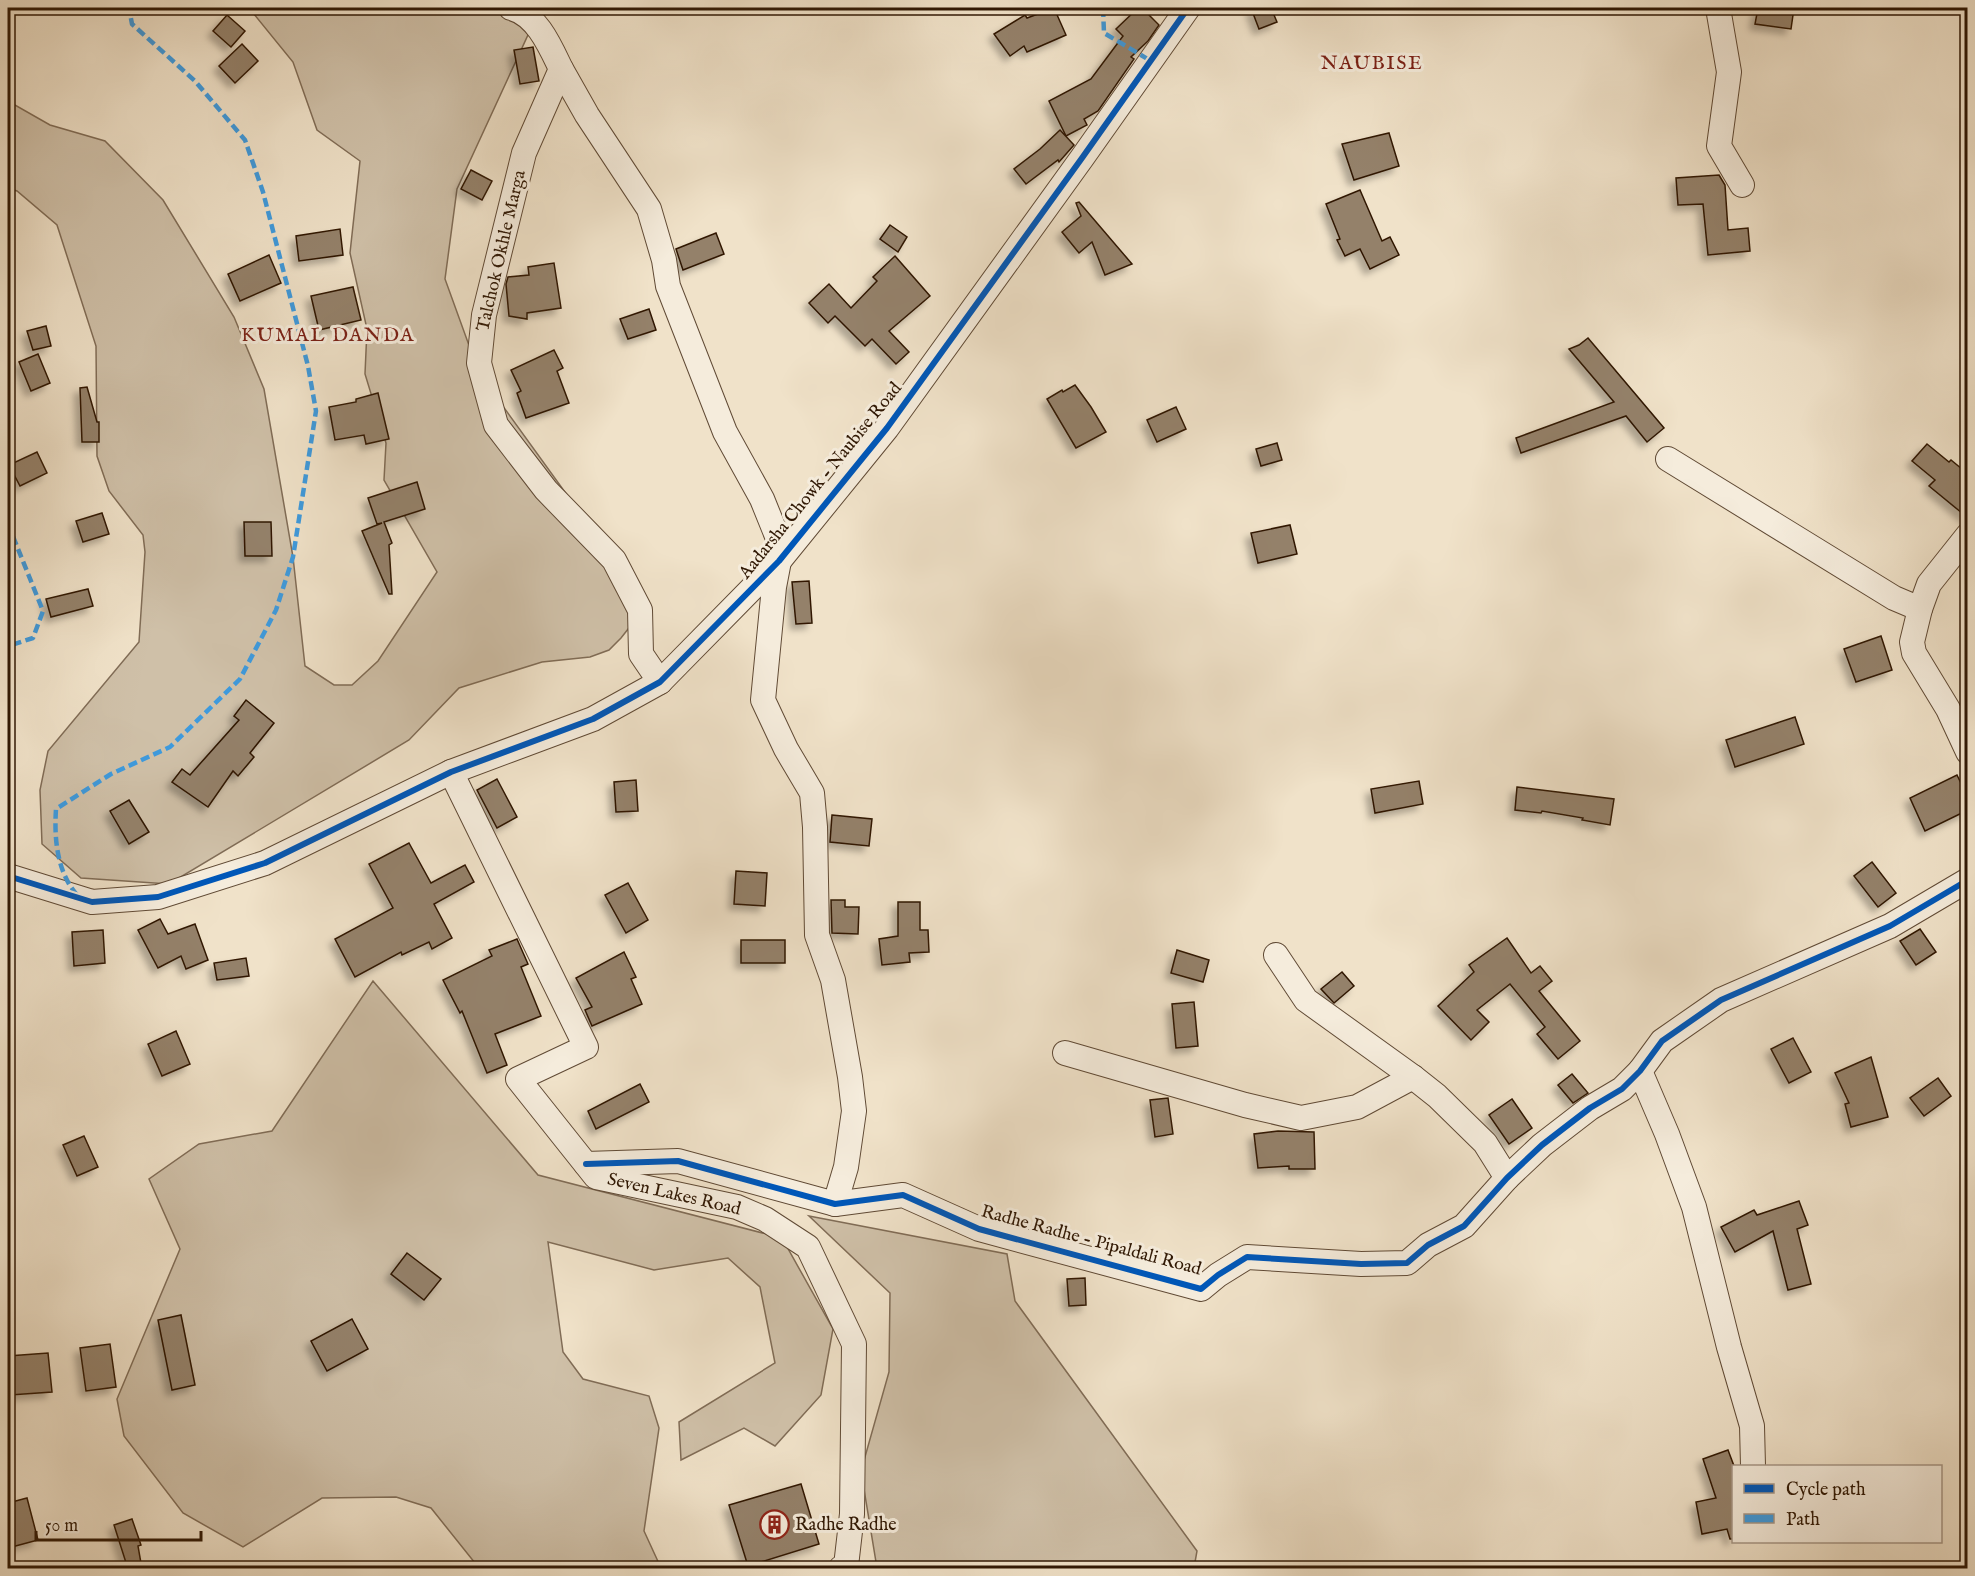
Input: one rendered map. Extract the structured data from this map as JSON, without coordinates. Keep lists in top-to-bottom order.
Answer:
{
  "streets": {
    "street": [
      "Talchok Okhle Marga",
      "Aadarsha Chowk - Naubise Road",
      "Seven Lakes Road",
      "Radhe Radhe - Pipaldali Road"
    ]
  },
  "crossings": [
    ["Talchok Okhle Marga", "Aadarsha Chowk - Naubise Road"],
    ["Aadarsha Chowk - Naubise Road", "Seven Lakes Road"],
    ["Seven Lakes Road", "Radhe Radhe - Pipaldali Road"]
  ],
  "districts": ["NAUBISE", "KUMAL DANDA"],
  "places": {
    "building": ["Radhe Radhe"]
  },
  "legend": ["Cycle path", "Path"],
  "scale_bar": "50 m"
}
